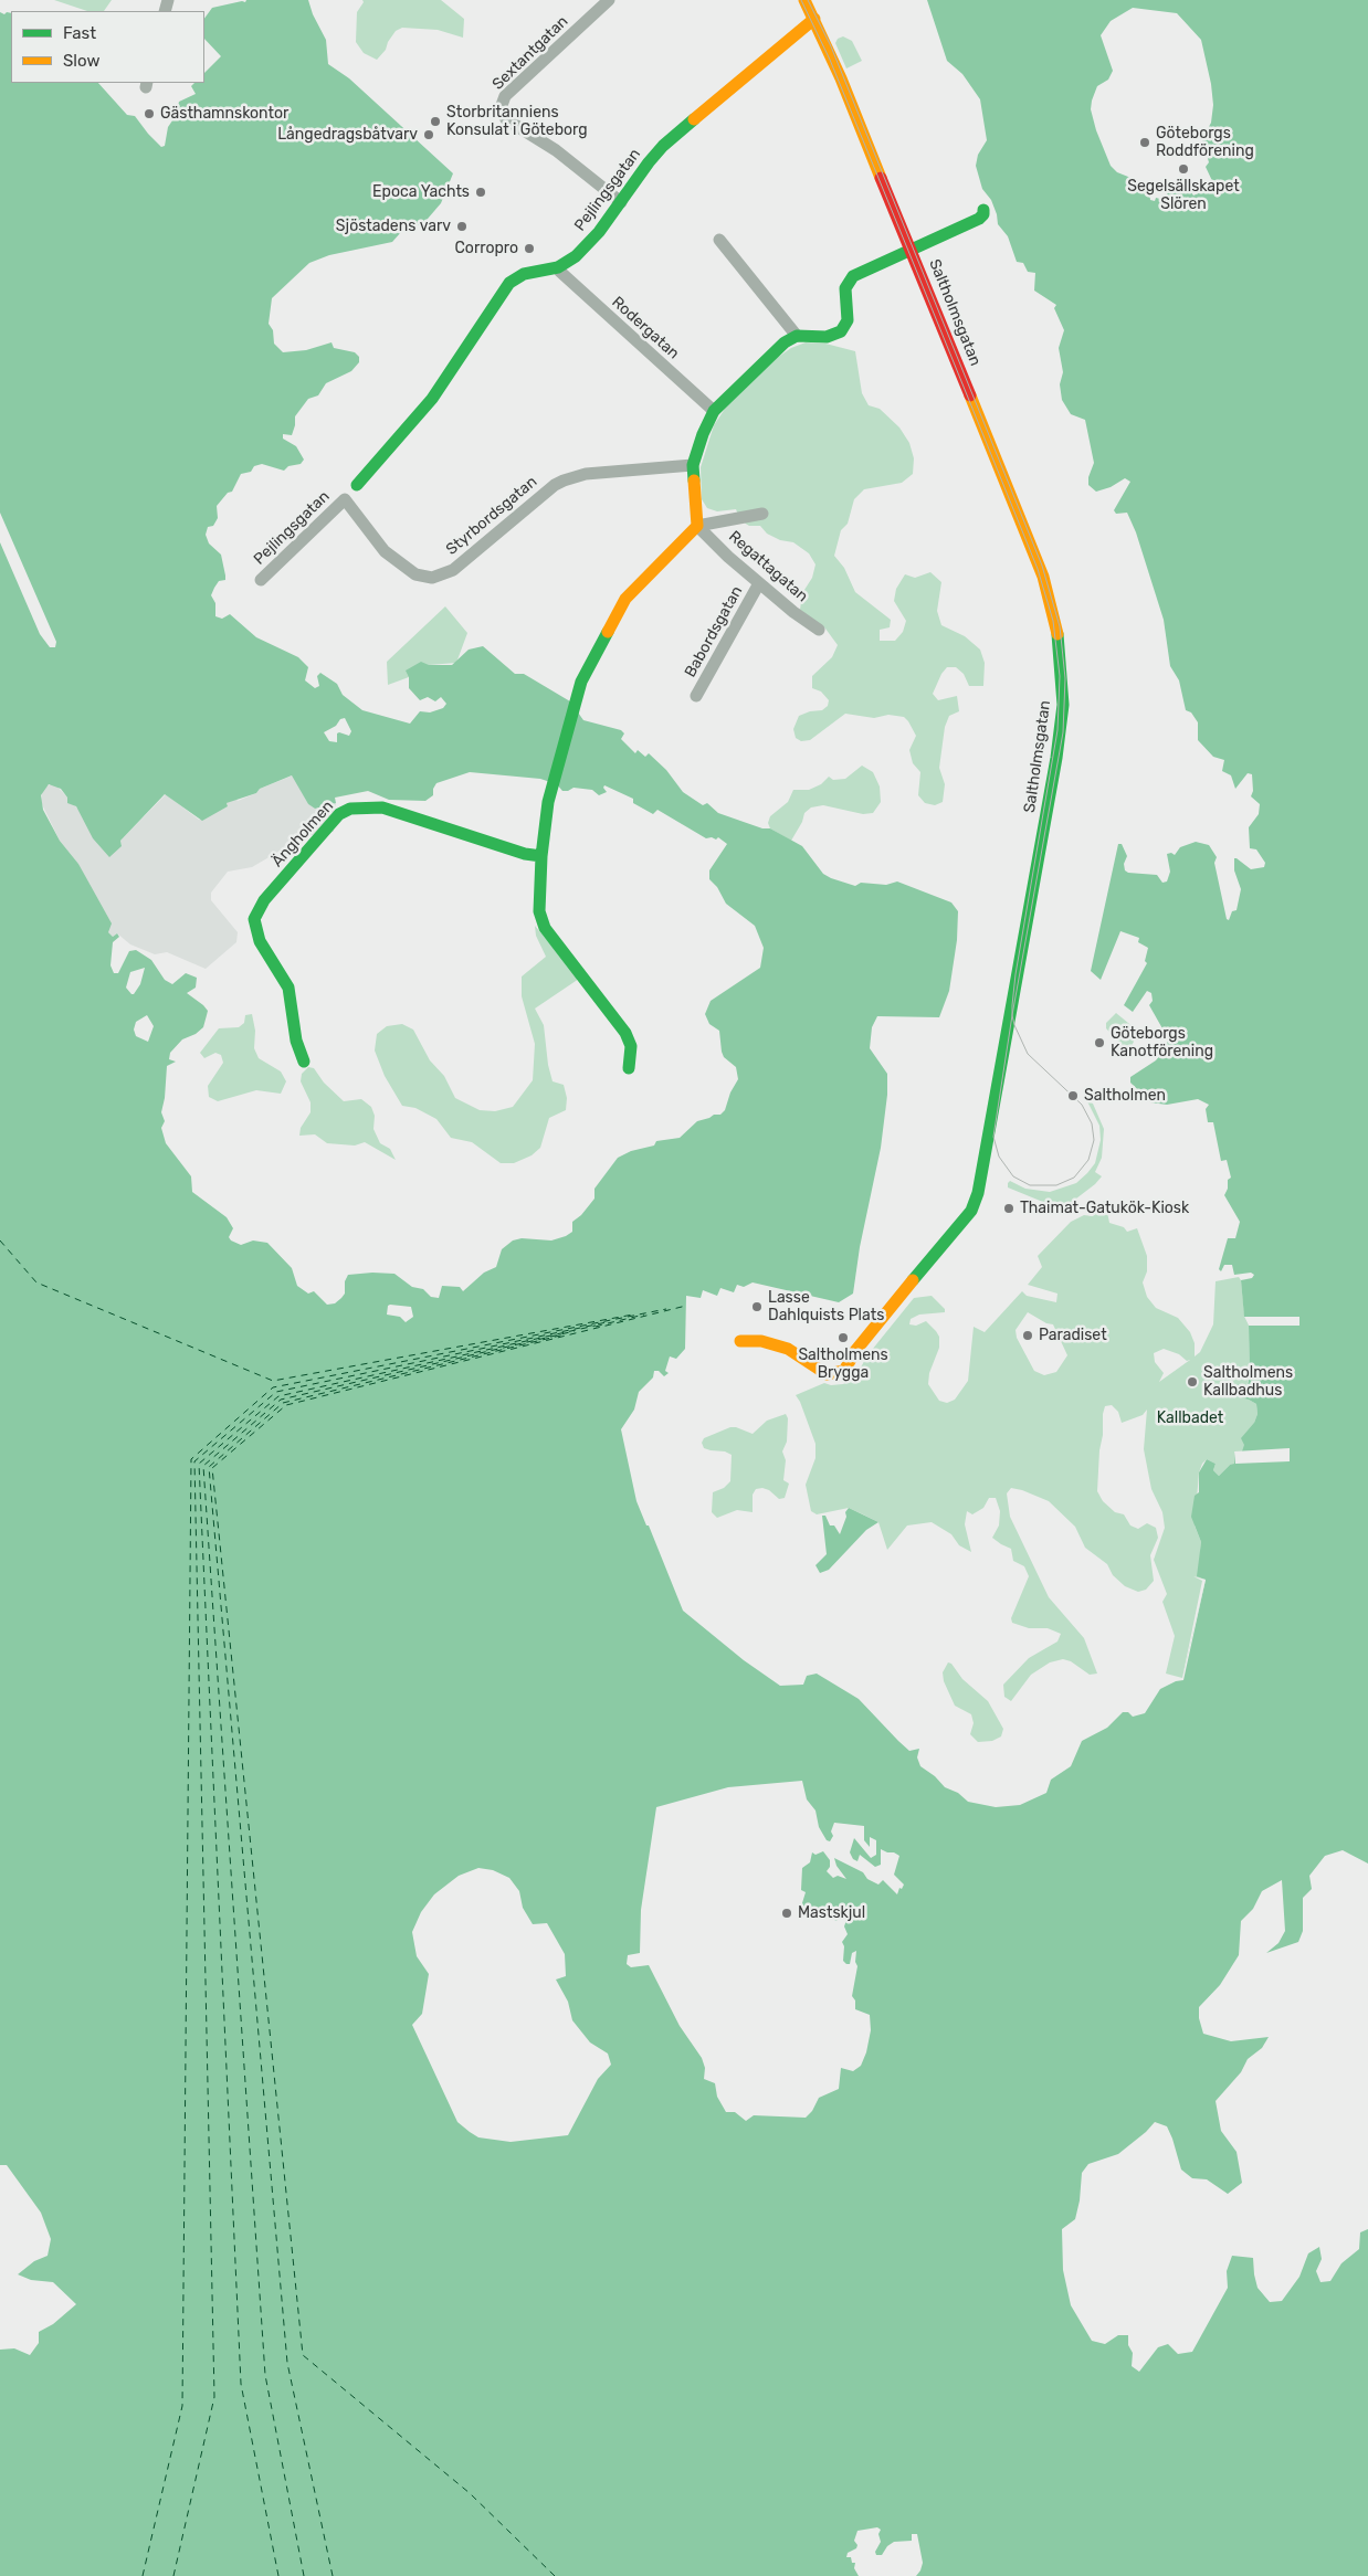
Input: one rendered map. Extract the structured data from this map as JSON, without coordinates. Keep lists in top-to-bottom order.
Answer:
{
  "streets": {
    "street": [
      "Sextantgatan",
      "Pejlingsgatan",
      "Saltholmsgatan",
      "Rodergatan",
      "Styrbordsgatan",
      "Regattagatan",
      "Babordsgatan",
      "Ängholmen"
    ]
  },
  "crossings": [
    ["Sextantgatan", "Pejlingsgatan"],
    ["Pejlingsgatan", "Saltholmsgatan"],
    ["Pejlingsgatan", "Rodergatan"],
    ["Pejlingsgatan", "Styrbordsgatan"],
    ["Regattagatan", "Babordsgatan"]
  ],
  "parks": ["Kallbadet"],
  "places": [
    "Gästhamnskontor",
    "Storbritanniens Konsulat i Göteborg",
    "Långedragsbåtvarv",
    "Göteborgs Roddförening",
    "Segelsällskapet Slören",
    "Epoca Yachts",
    "Sjöstadens varv",
    "Corropro",
    "Göteborgs Kanotförening",
    "Saltholmen",
    "Thaimat-Gatukök-Kiosk",
    "Lasse Dahlquists Plats",
    "Paradiset",
    "Saltholmens Brygga",
    "Saltholmens Kallbadhus",
    "Mastskjul"
  ],
  "legend": ["Fast", "Slow"]
}
